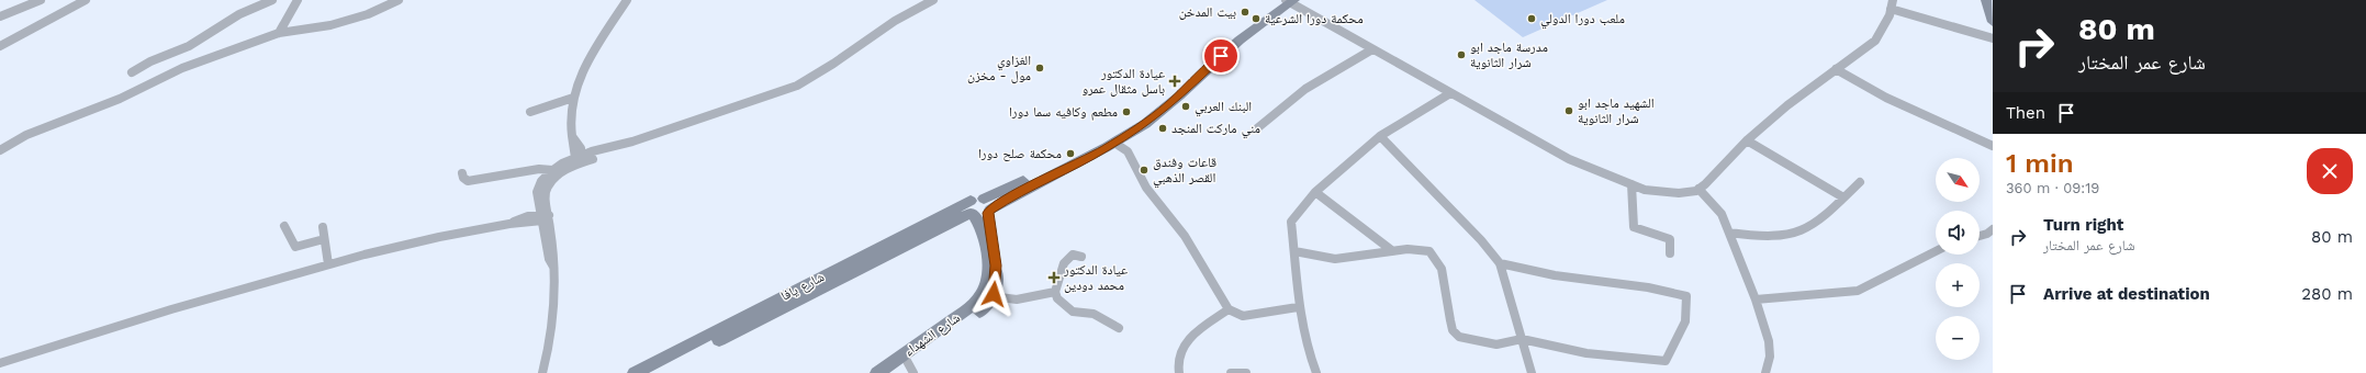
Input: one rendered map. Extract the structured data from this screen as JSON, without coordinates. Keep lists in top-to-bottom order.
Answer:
{
  "streets": {
    "main road": ["شارع يافا", "شارع الشهداء"]
  },
  "crossings": [
    ["شارع يافا", "شارع الشهداء"]
  ],
  "places": {
    "other": [
      "بيت المدخن",
      "محكمة دورا الشرعية",
      "ملعب دورا الدولي",
      "مدرسة ماجد ابو شرار الثانوية",
      "الغزاوي مول - مخزن",
      "البنك العربي",
      "الشهيد ماجد ابو شرار الثانوية",
      "مطعم وكافيه سما دورا",
      "مني ماركت المنجد",
      "محكمة صلح دورا",
      "قاعات وفندق القصر الذهبي"
    ],
    "health": ["عيادة الدكتور باسل مثقال عمرو", "عيادة الدكتور محمد دودين"]
  },
  "north": "bottom right",
  "page": {
    "turn": ["80 m", "شارع عمر المختار"],
    "then": "Then",
    "heading": ["1 min", "360 m · 09:19"],
    "map_buttons": ["+", "−"],
    "list": [
      {
        "name": "Turn right",
        "note": "شارع عمر المختار",
        "value": "80 m"
      },
      {
        "name": "Arrive at destination",
        "value": "280 m"
      }
    ]
  }
}
